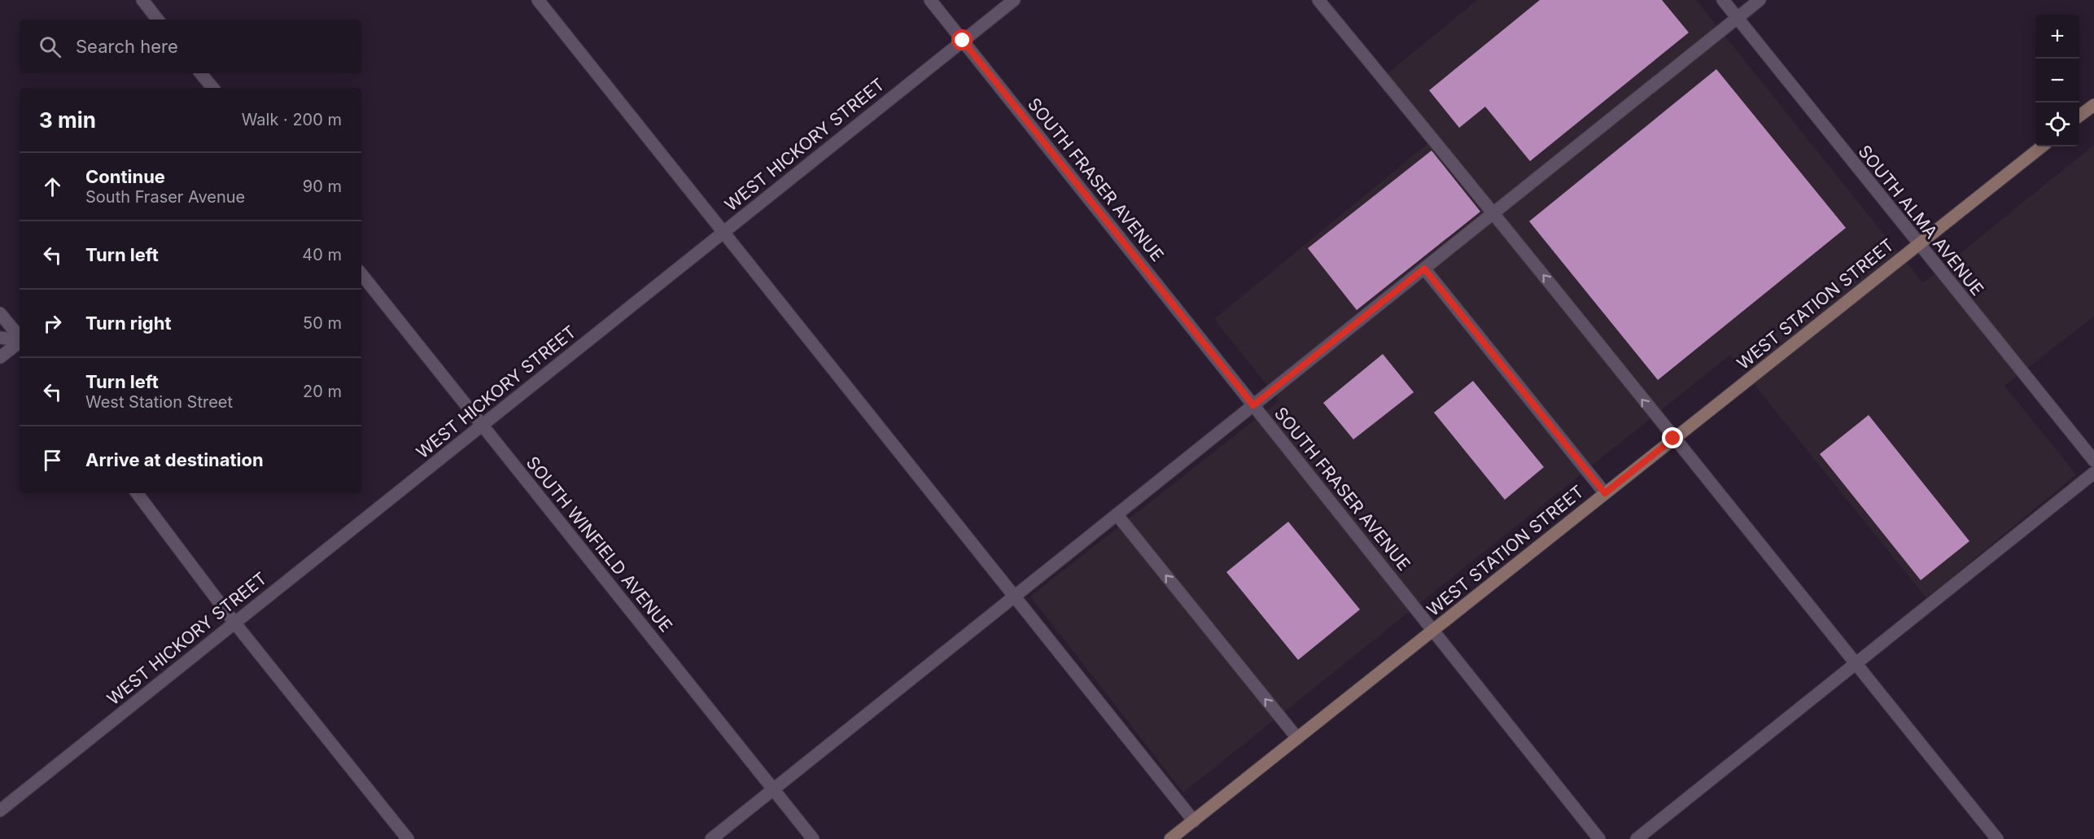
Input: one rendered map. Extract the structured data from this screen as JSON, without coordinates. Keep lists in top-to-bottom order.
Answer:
{
  "streets": {
    "main road": ["WEST STATION STREET"],
    "street": [
      "WEST HICKORY STREET",
      "SOUTH FRASER AVENUE",
      "SOUTH ALMA AVENUE",
      "SOUTH WINFIELD AVENUE"
    ]
  },
  "crossings": [
    ["WEST HICKORY STREET", "SOUTH FRASER AVENUE"],
    ["WEST HICKORY STREET", "SOUTH WINFIELD AVENUE"],
    ["SOUTH FRASER AVENUE", "WEST STATION STREET"],
    ["SOUTH ALMA AVENUE", "WEST STATION STREET"]
  ],
  "page": {
    "map_buttons": ["+", "−"],
    "search": "Search here",
    "heading": ["3 min", "Walk · 200 m"],
    "list": [
      ["Continue", "South Fraser Avenue", "90 m"],
      ["Turn left", "40 m"],
      ["Turn right", "50 m"],
      ["Turn left", "West Station Street", "20 m"],
      "Arrive at destination"
    ]
  }
}
